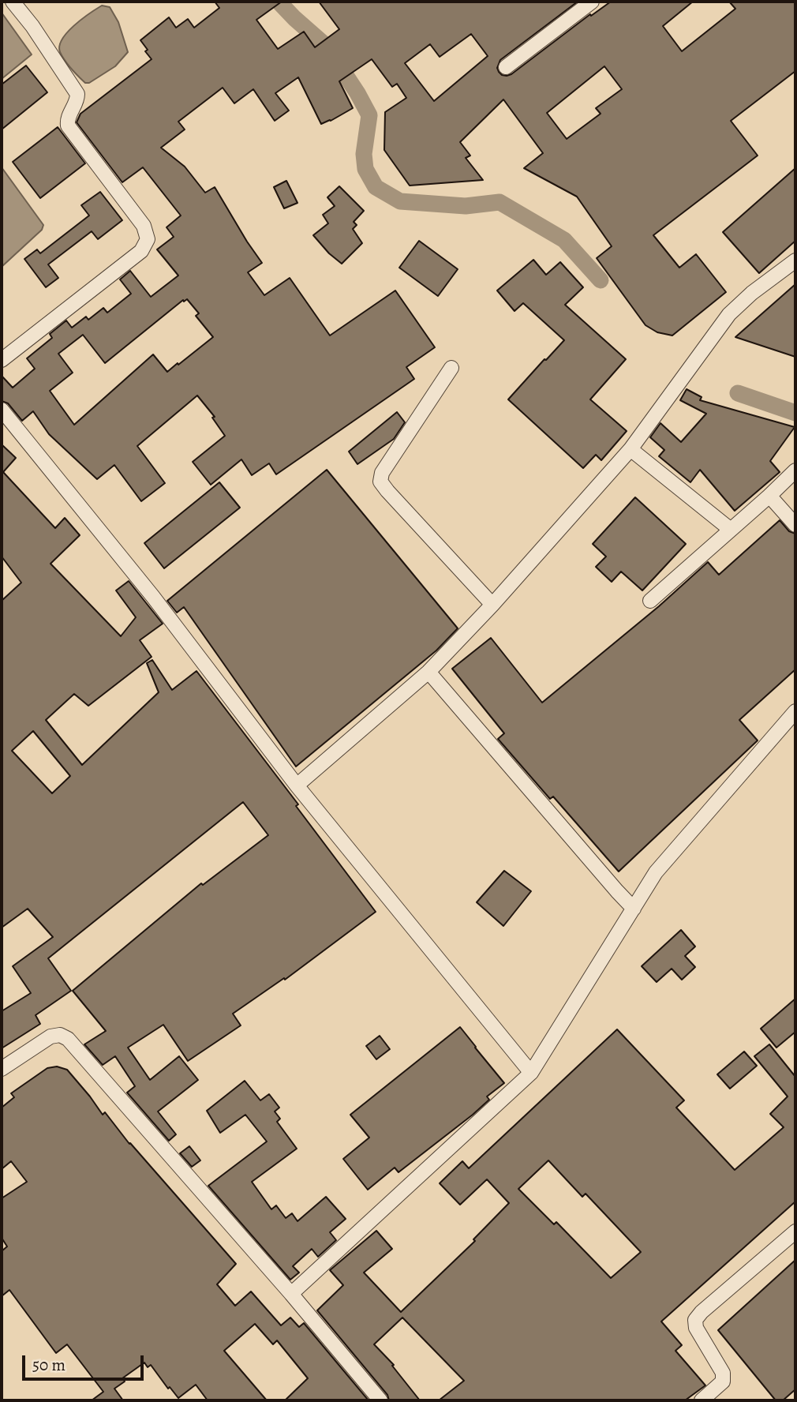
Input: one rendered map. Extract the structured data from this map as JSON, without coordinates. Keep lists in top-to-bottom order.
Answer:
{
  "scale_bar": "50 m"
}
